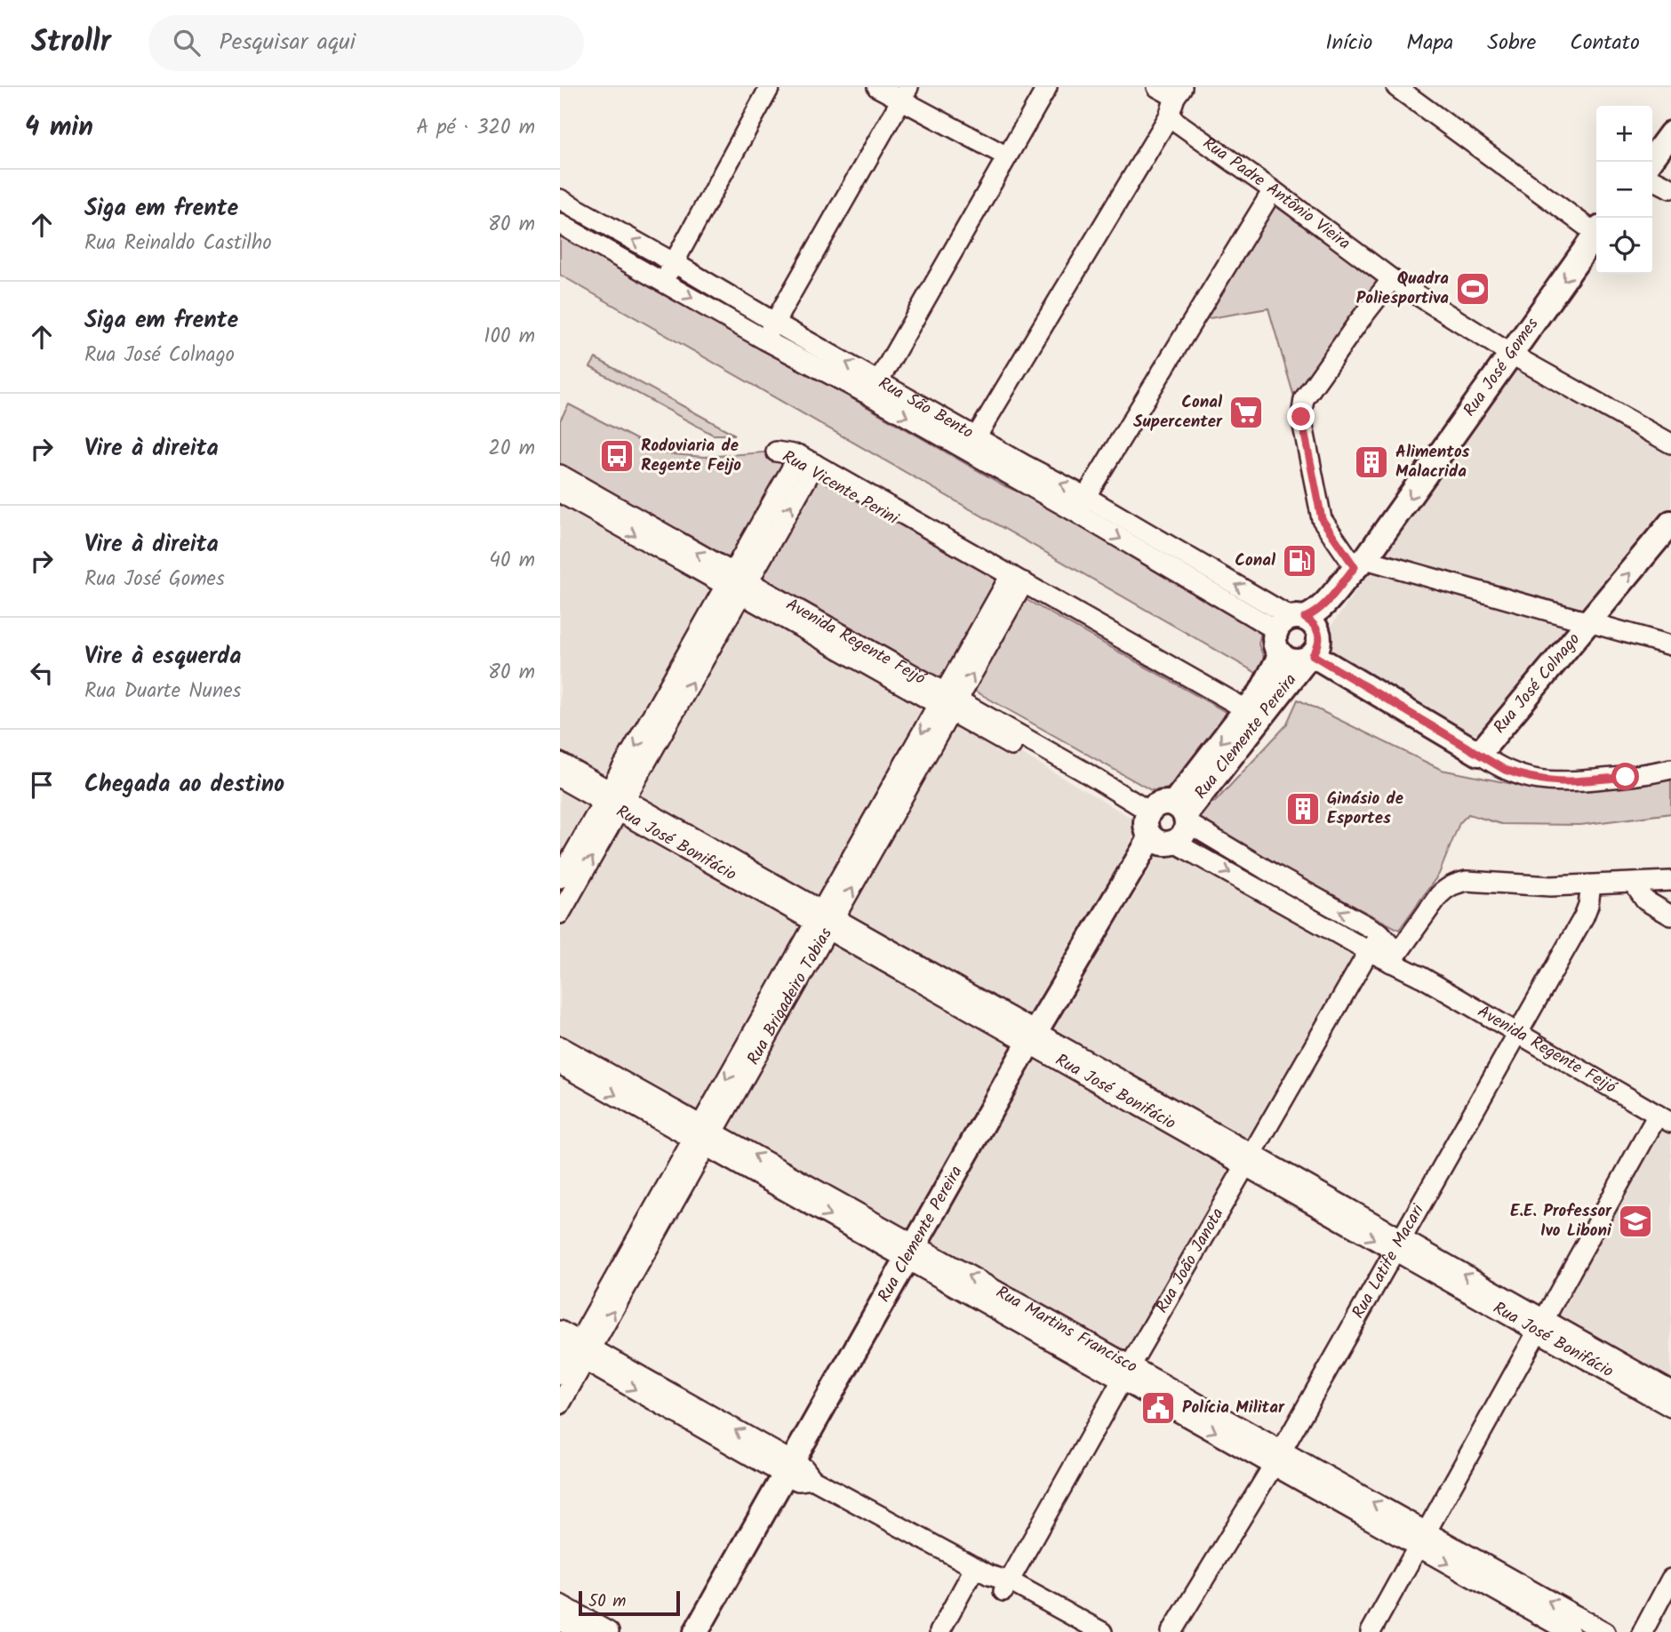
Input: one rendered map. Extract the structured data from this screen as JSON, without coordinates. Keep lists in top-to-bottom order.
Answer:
{
  "streets": {
    "main road": ["Rua José Gomes", "Rua José Colnago", "Rua Clemente Pereira"],
    "street": [
      "Rua Padre Antônio Vieira",
      "Rua São Bento",
      "Rua Vicente Perini",
      "Avenida Regente Feijó",
      "Rua José Bonifácio",
      "Rua Brigadeiro Tobias",
      "Rua João Janota",
      "Rua Latife Macari",
      "Rua Martins Francisco"
    ]
  },
  "crossings": [
    ["Rua Padre Antônio Vieira", "Rua José Gomes"],
    ["Rua José Gomes", "Rua São Bento"],
    ["Rua José Gomes", "Rua Clemente Pereira"],
    ["Rua São Bento", "Rua Clemente Pereira"],
    ["Rua Vicente Perini", "Avenida Regente Feijó"],
    ["Rua Vicente Perini", "Rua Clemente Pereira"],
    ["Rua Vicente Perini", "Rua Brigadeiro Tobias"],
    ["Avenida Regente Feijó", "Rua Clemente Pereira"],
    ["Avenida Regente Feijó", "Rua Brigadeiro Tobias"],
    ["Avenida Regente Feijó", "Rua João Janota"],
    ["Avenida Regente Feijó", "Rua Latife Macari"],
    ["Rua Clemente Pereira", "Rua José Bonifácio"],
    ["Rua Clemente Pereira", "Rua Martins Francisco"],
    ["Rua José Bonifácio", "Rua Brigadeiro Tobias"],
    ["Rua José Bonifácio", "Rua João Janota"],
    ["Rua José Bonifácio", "Rua Latife Macari"],
    ["Rua Brigadeiro Tobias", "Rua Martins Francisco"],
    ["Rua João Janota", "Rua Martins Francisco"],
    ["Rua Latife Macari", "Rua Martins Francisco"]
  ],
  "one_way": ["Rua José Gomes", "Rua José Colnago"],
  "places": {
    "sports": ["Quadra Poliesportiva"],
    "supermarket": ["Conal Supercenter"],
    "bus stop": ["Rodoviaria de Regente Feijo"],
    "building": ["Alimentos Malacrida", "Ginásio de Esportes"],
    "fuel station": ["Conal"],
    "school or university": ["E.E. Professor Ivo Liboni"],
    "public building": ["Polícia Militar"]
  },
  "scale_bar": "50 m",
  "page": {
    "header": "Strollr",
    "search": "Pesquisar aqui",
    "nav": [
      "Início",
      "Mapa",
      "Sobre",
      "Contato"
    ],
    "heading": ["4 min", "A pé · 320 m"],
    "map_buttons": ["+", "−"],
    "list": [
      ["Siga em frente", "Rua Reinaldo Castilho", "80 m"],
      ["Siga em frente", "Rua José Colnago", "100 m"],
      ["Vire à direita", "20 m"],
      ["Vire à direita", "Rua José Gomes", "40 m"],
      ["Vire à esquerda", "Rua Duarte Nunes", "80 m"],
      "Chegada ao destino"
    ],
    "scale": "50 m"
  }
}
